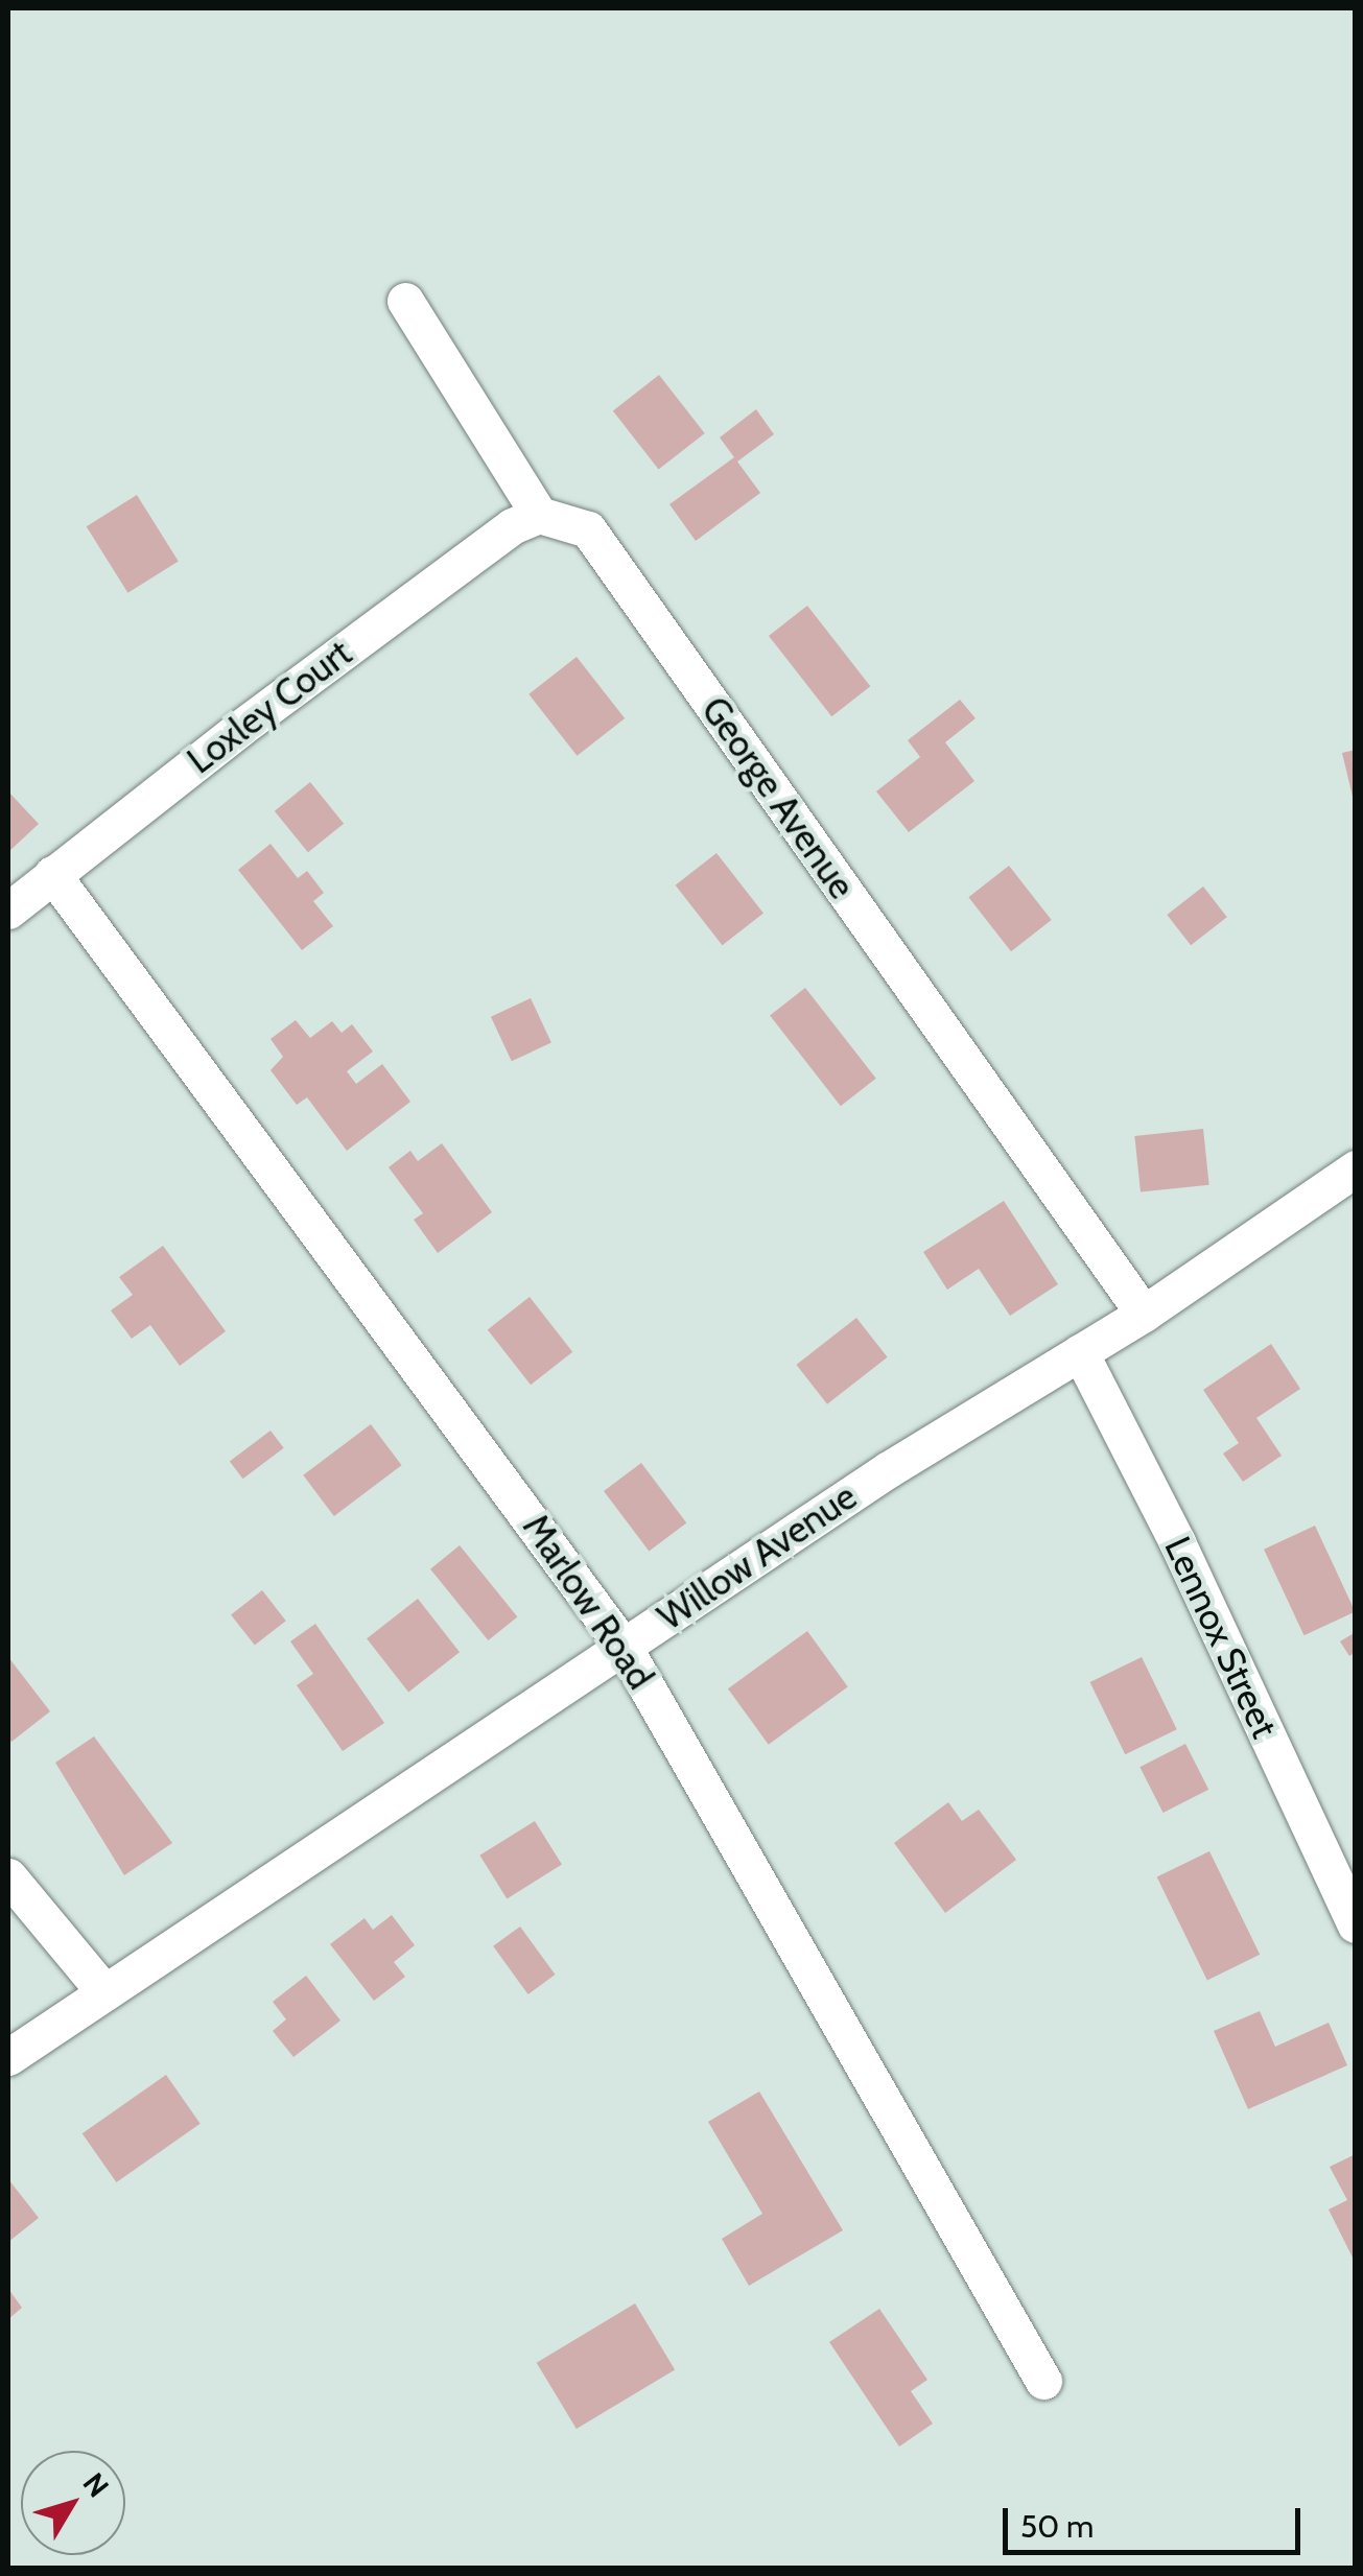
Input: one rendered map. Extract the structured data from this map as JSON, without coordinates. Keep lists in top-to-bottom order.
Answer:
{
  "streets": {
    "street": [
      "Loxley Court",
      "George Avenue",
      "Willow Avenue",
      "Marlow Road",
      "Lennox Street"
    ]
  },
  "crossings": [
    ["Loxley Court", "George Avenue"],
    ["Loxley Court", "Marlow Road"],
    ["George Avenue", "Willow Avenue"],
    ["Willow Avenue", "Marlow Road"],
    ["Willow Avenue", "Lennox Street"]
  ],
  "scale_bar": "50 m",
  "north": "top right"
}
